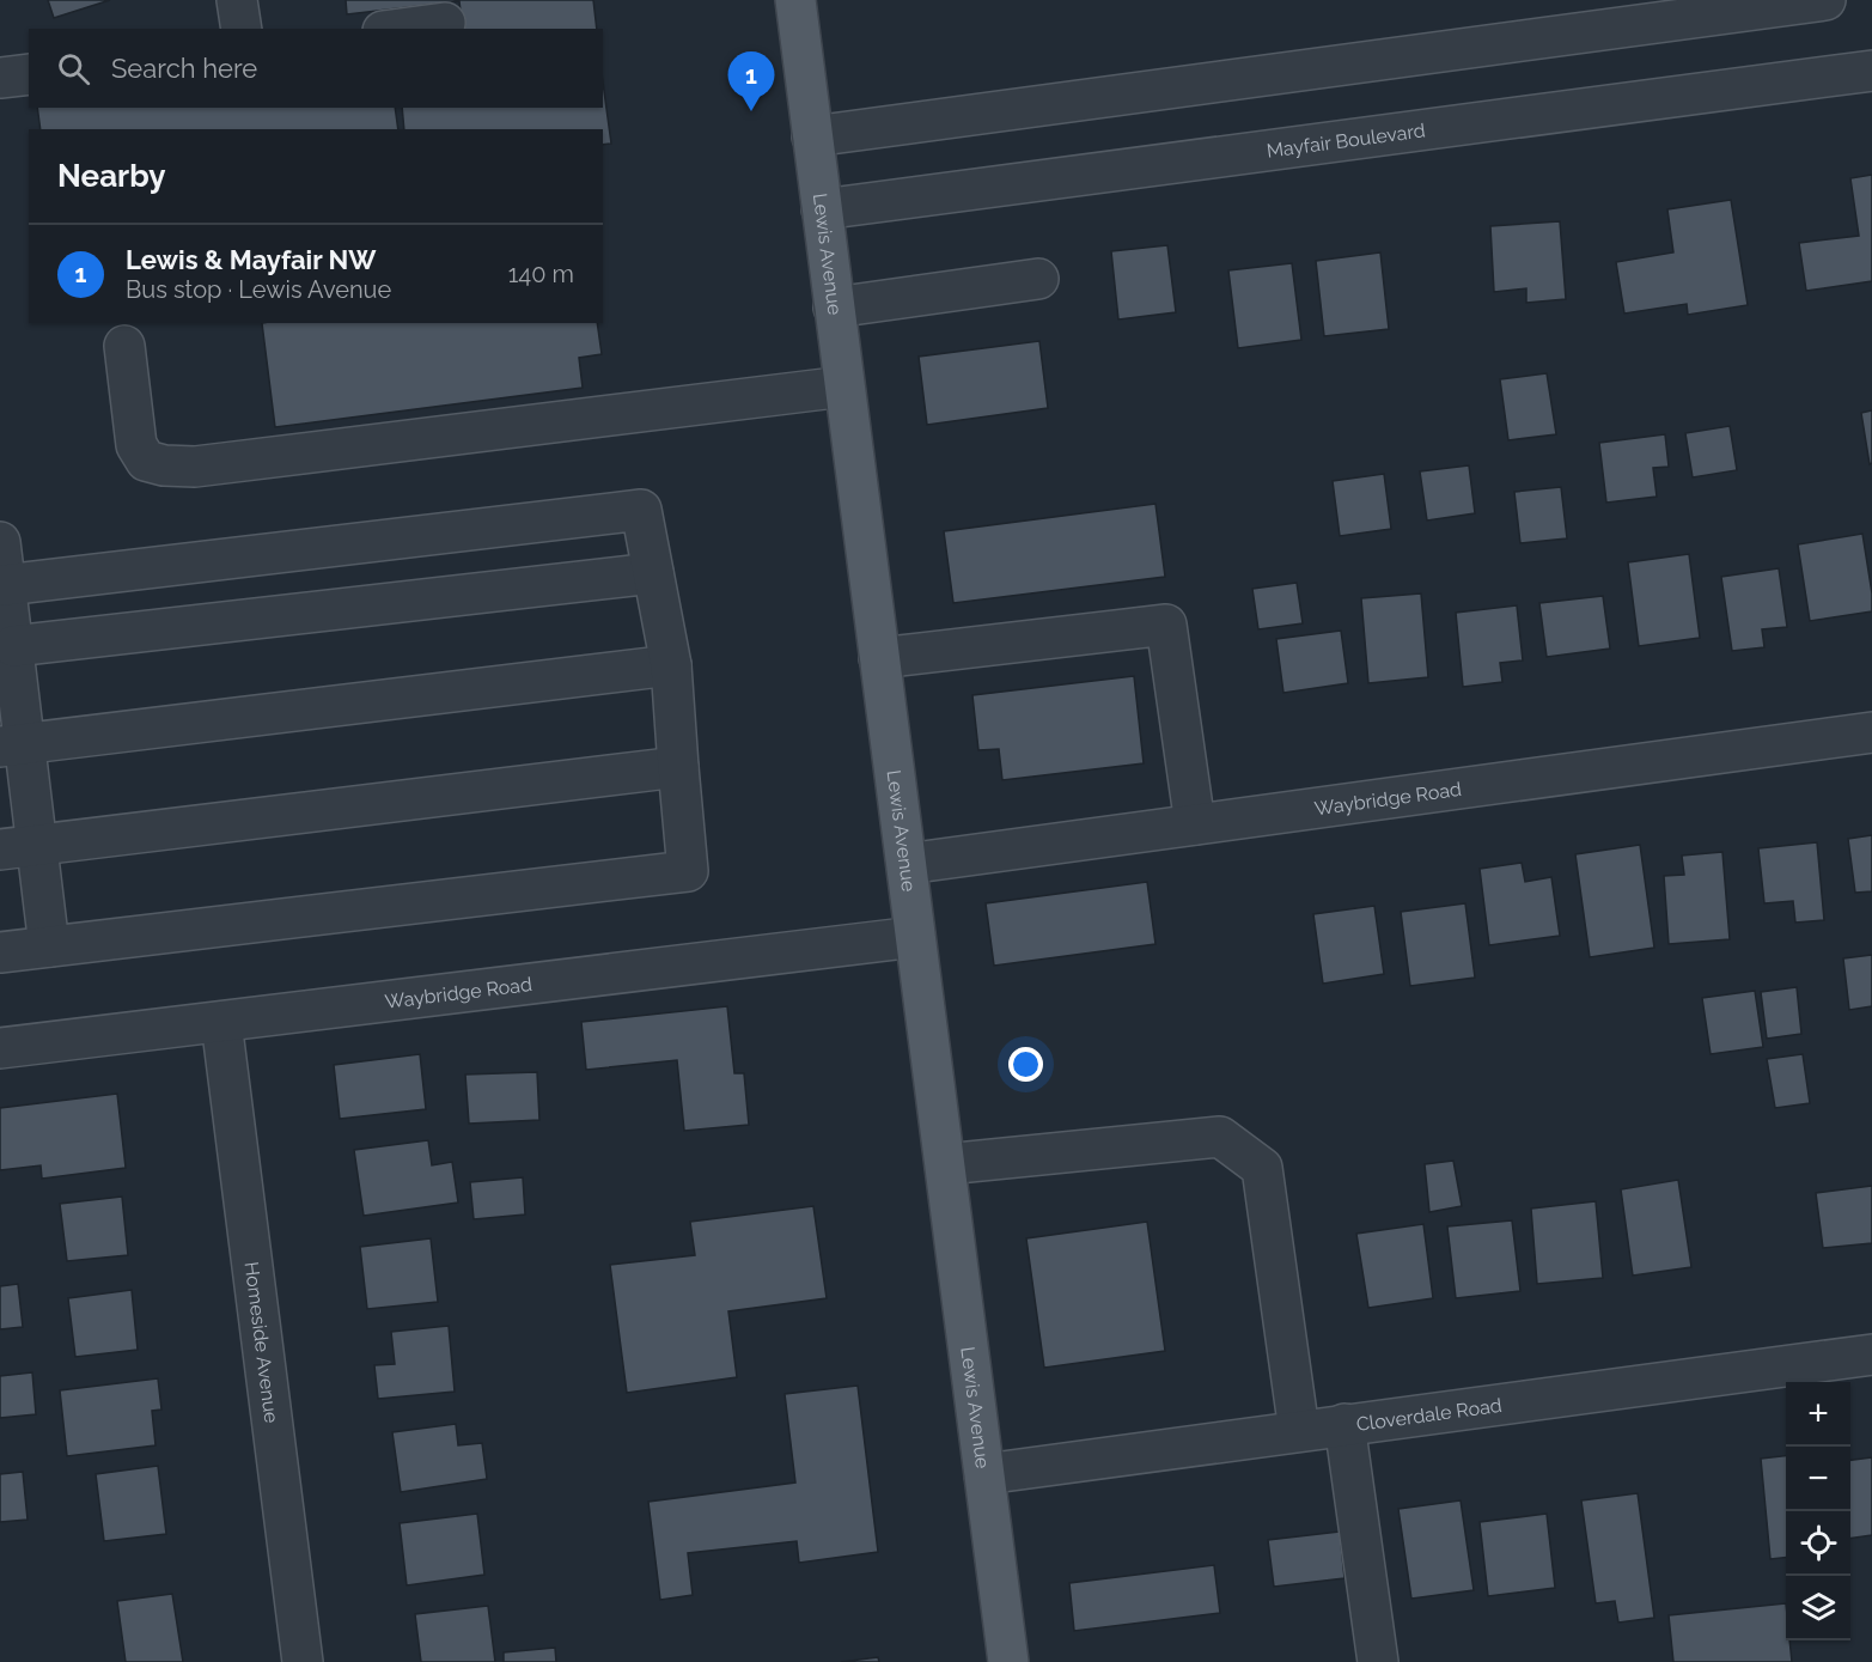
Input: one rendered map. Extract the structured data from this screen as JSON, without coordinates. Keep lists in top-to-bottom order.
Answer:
{
  "streets": {
    "main road": ["Lewis Avenue"],
    "street": [
      "Mayfair Boulevard",
      "Waybridge Road",
      "Homeside Avenue",
      "Cloverdale Road"
    ]
  },
  "crossings": [
    ["Mayfair Boulevard", "Lewis Avenue"],
    ["Lewis Avenue", "Waybridge Road"],
    ["Lewis Avenue", "Cloverdale Road"],
    ["Waybridge Road", "Homeside Avenue"]
  ],
  "page": {
    "search": "Search here",
    "pins": "1",
    "heading": "Nearby",
    "list": [
      {
        "mark": "1",
        "name": "Lewis & Mayfair NW",
        "note": "Bus stop · Lewis Avenue",
        "value": "140 m"
      }
    ],
    "map_buttons": ["+", "−"]
  }
}
